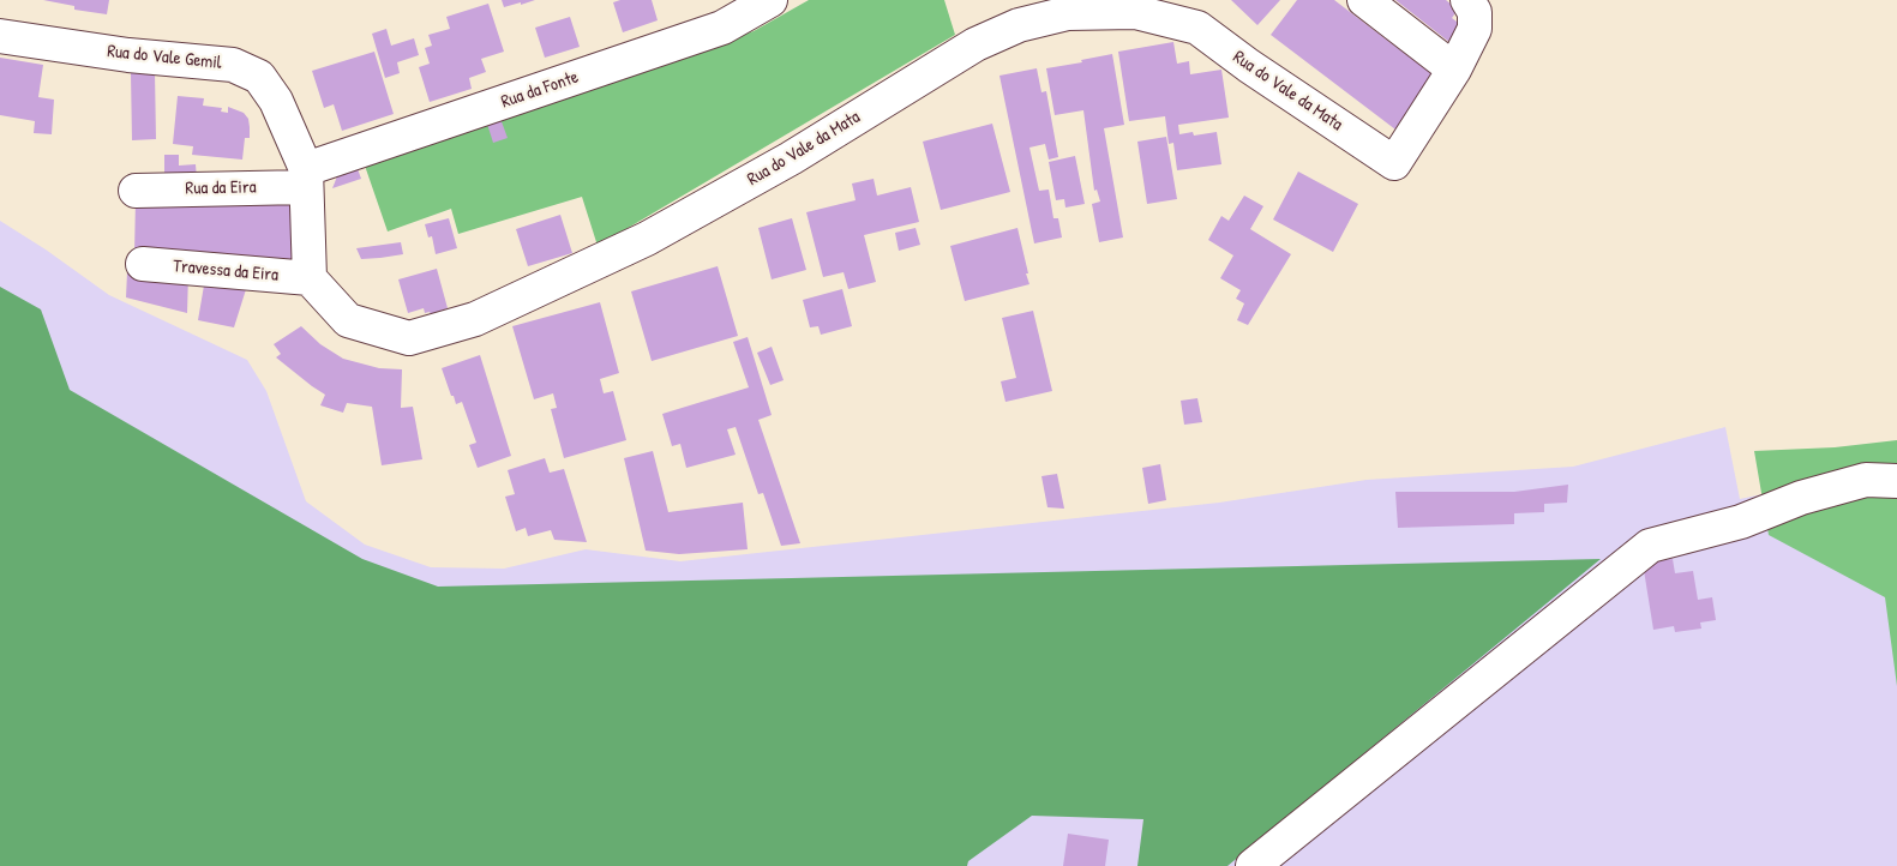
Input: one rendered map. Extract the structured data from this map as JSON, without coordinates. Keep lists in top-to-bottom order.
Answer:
{
  "streets": {
    "street": [
      "Rua do Vale Gemil",
      "Rua da Fonte",
      "Rua do Vale da Mata",
      "Rua da Eira",
      "Travessa da Eira"
    ]
  },
  "crossings": [
    ["Rua do Vale Gemil", "Rua da Fonte"],
    ["Rua do Vale Gemil", "Rua da Eira"],
    ["Rua da Fonte", "Rua da Eira"],
    ["Rua do Vale da Mata", "Travessa da Eira"]
  ]
}
